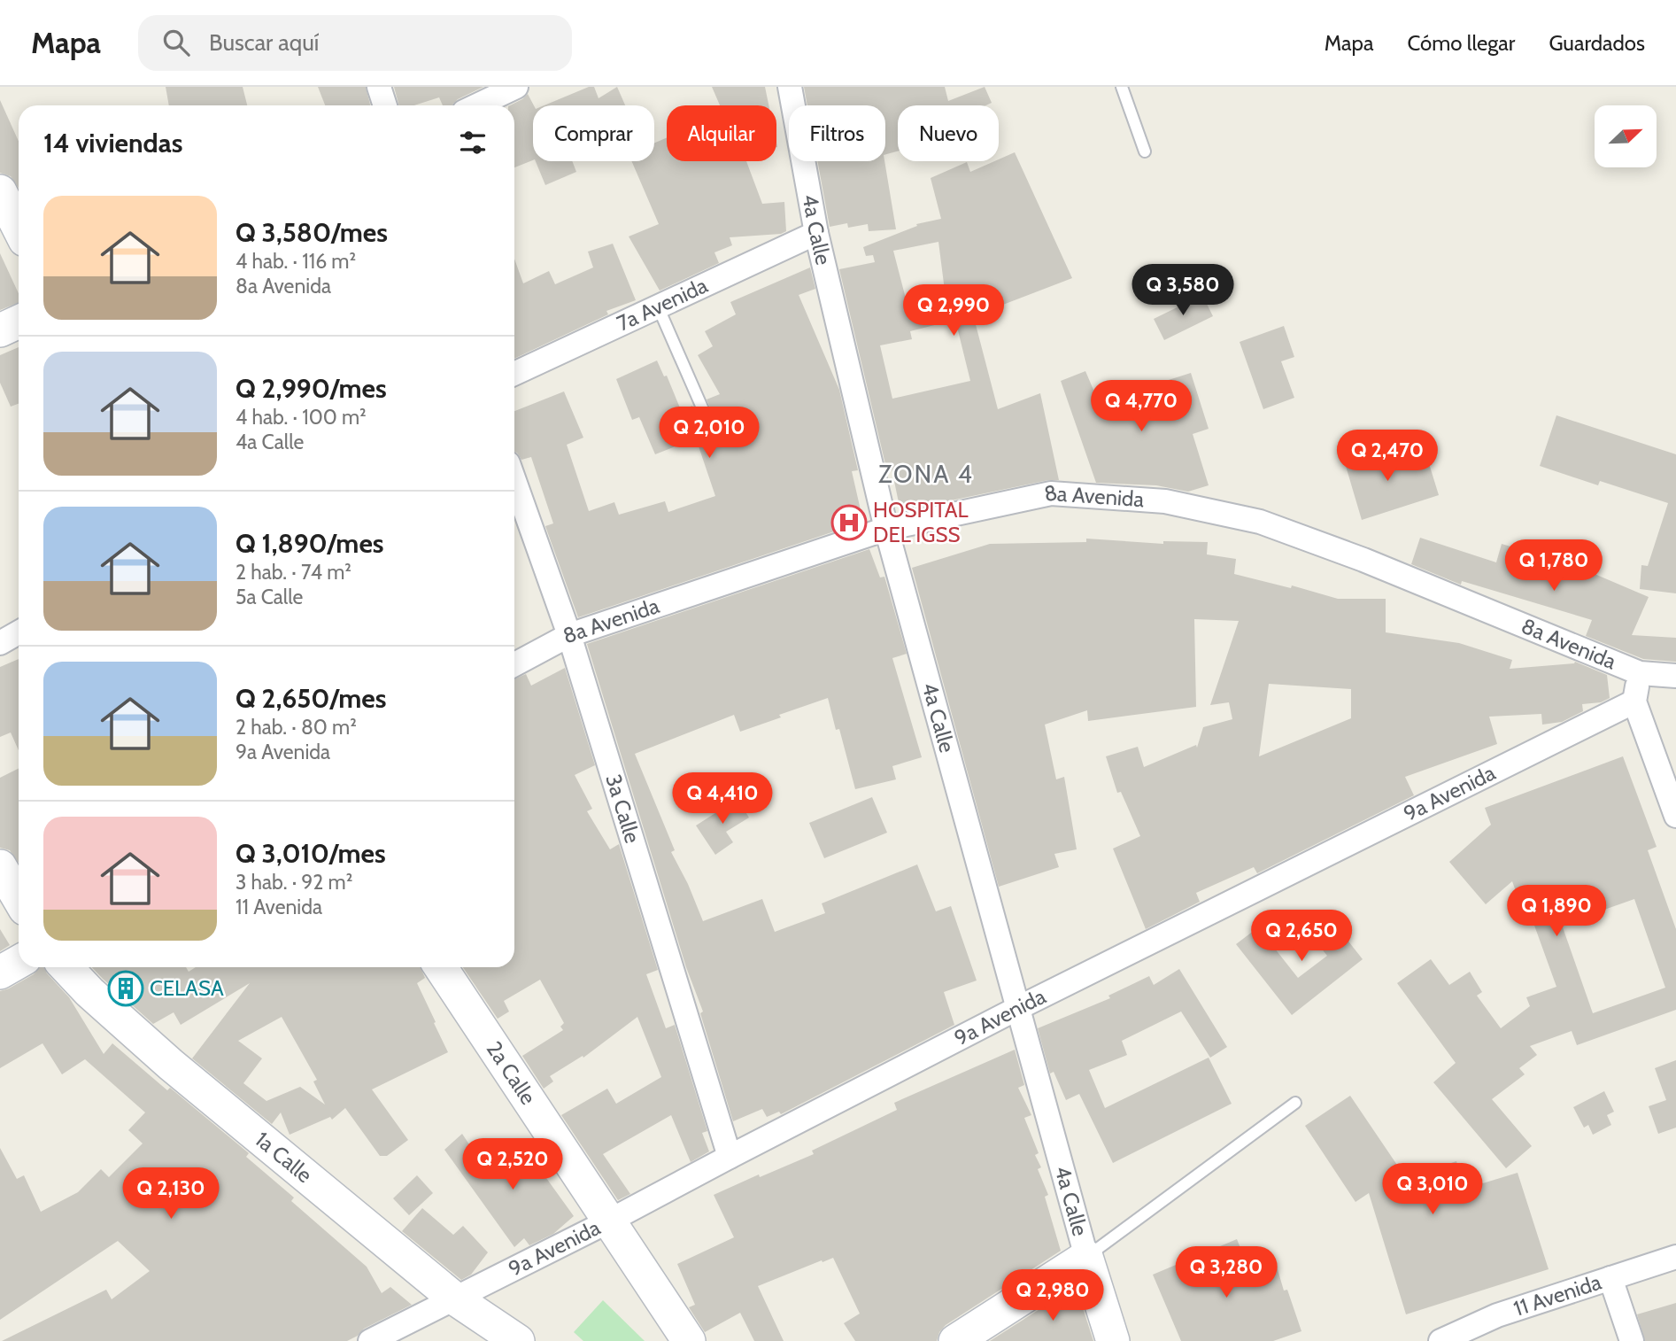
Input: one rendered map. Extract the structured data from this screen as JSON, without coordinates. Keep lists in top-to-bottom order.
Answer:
{
  "streets": {
    "main road": ["4a Calle", "2a Calle", "1a Calle"],
    "street": [
      "7a Avenida",
      "8a Avenida",
      "9a Avenida",
      "3a Calle",
      "11 Avenida"
    ]
  },
  "crossings": [
    ["4a Calle", "7a Avenida"],
    ["4a Calle", "8a Avenida"],
    ["4a Calle", "9a Avenida"],
    ["8a Avenida", "3a Calle"],
    ["9a Avenida", "3a Calle"],
    ["9a Avenida", "2a Calle"],
    ["9a Avenida", "1a Calle"]
  ],
  "districts": ["ZONA 4"],
  "places": {
    "hospital": ["HOSPITAL DEL IGSS"],
    "building": ["CELASA"]
  },
  "north": "top right",
  "page": {
    "header": "Mapa",
    "search": "Buscar aquí",
    "nav": ["Mapa", "Cómo llegar", "Guardados"],
    "chip": [
      "Comprar",
      "Alquilar",
      "Filtros",
      "Nuevo"
    ],
    "heading": "14 viviendas",
    "list": [
      {
        "name": "Q 3,580/mes",
        "note": "4 hab. · 116 m² · 8a Avenida"
      },
      {
        "name": "Q 2,990/mes",
        "note": "4 hab. · 100 m² · 4a Calle"
      },
      {
        "name": "Q 1,890/mes",
        "note": "2 hab. · 74 m² · 5a Calle"
      },
      {
        "name": "Q 2,650/mes",
        "note": "2 hab. · 80 m² · 9a Avenida"
      },
      {
        "name": "Q 3,010/mes",
        "note": "3 hab. · 92 m² · 11 Avenida"
      }
    ],
    "price": [
      "Q 3,580",
      "Q 2,990",
      "Q 4,770",
      "Q 2,010",
      "Q 2,470",
      "Q 1,780",
      "Q 4,410",
      "Q 1,890",
      "Q 2,650",
      "Q 2,520",
      "Q 3,010",
      "Q 2,130",
      "Q 3,280",
      "Q 2,980"
    ]
  }
}
